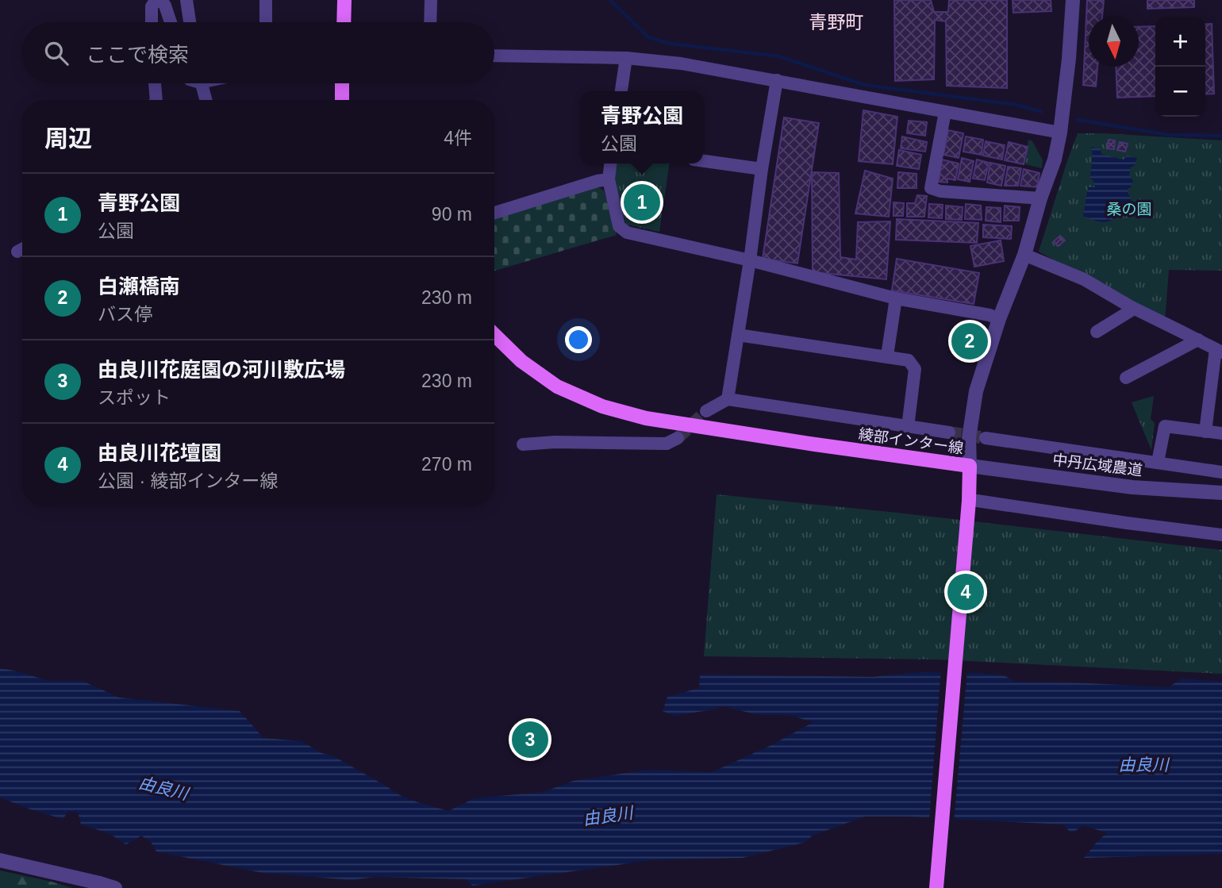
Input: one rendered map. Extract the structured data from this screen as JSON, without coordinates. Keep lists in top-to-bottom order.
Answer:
{
  "streets": {
    "main road": ["綾部インター線"],
    "street": ["中丹広域農道"]
  },
  "crossings": [
    ["綾部インター線", "中丹広域農道"]
  ],
  "districts": ["青野町"],
  "water": ["由良川"],
  "parks": ["桑の園"],
  "north": "bottom",
  "page": {
    "map_buttons": ["+", "−"],
    "search": "ここで検索",
    "popup": ["青野公園", "公園"],
    "heading": ["周辺", "4件"],
    "list": [
      {
        "mark": "1",
        "name": "青野公園",
        "note": "公園",
        "value": "90 m"
      },
      {
        "mark": "2",
        "name": "白瀬橋南",
        "note": "バス停",
        "value": "230 m"
      },
      {
        "mark": "3",
        "name": "由良川花庭園の河川敷広場",
        "note": "スポット",
        "value": "230 m"
      },
      {
        "mark": "4",
        "name": "由良川花壇園",
        "note": "公園 · 綾部インター線",
        "value": "270 m"
      }
    ],
    "pins": [
      "1",
      "2",
      "4",
      "3"
    ]
  }
}
